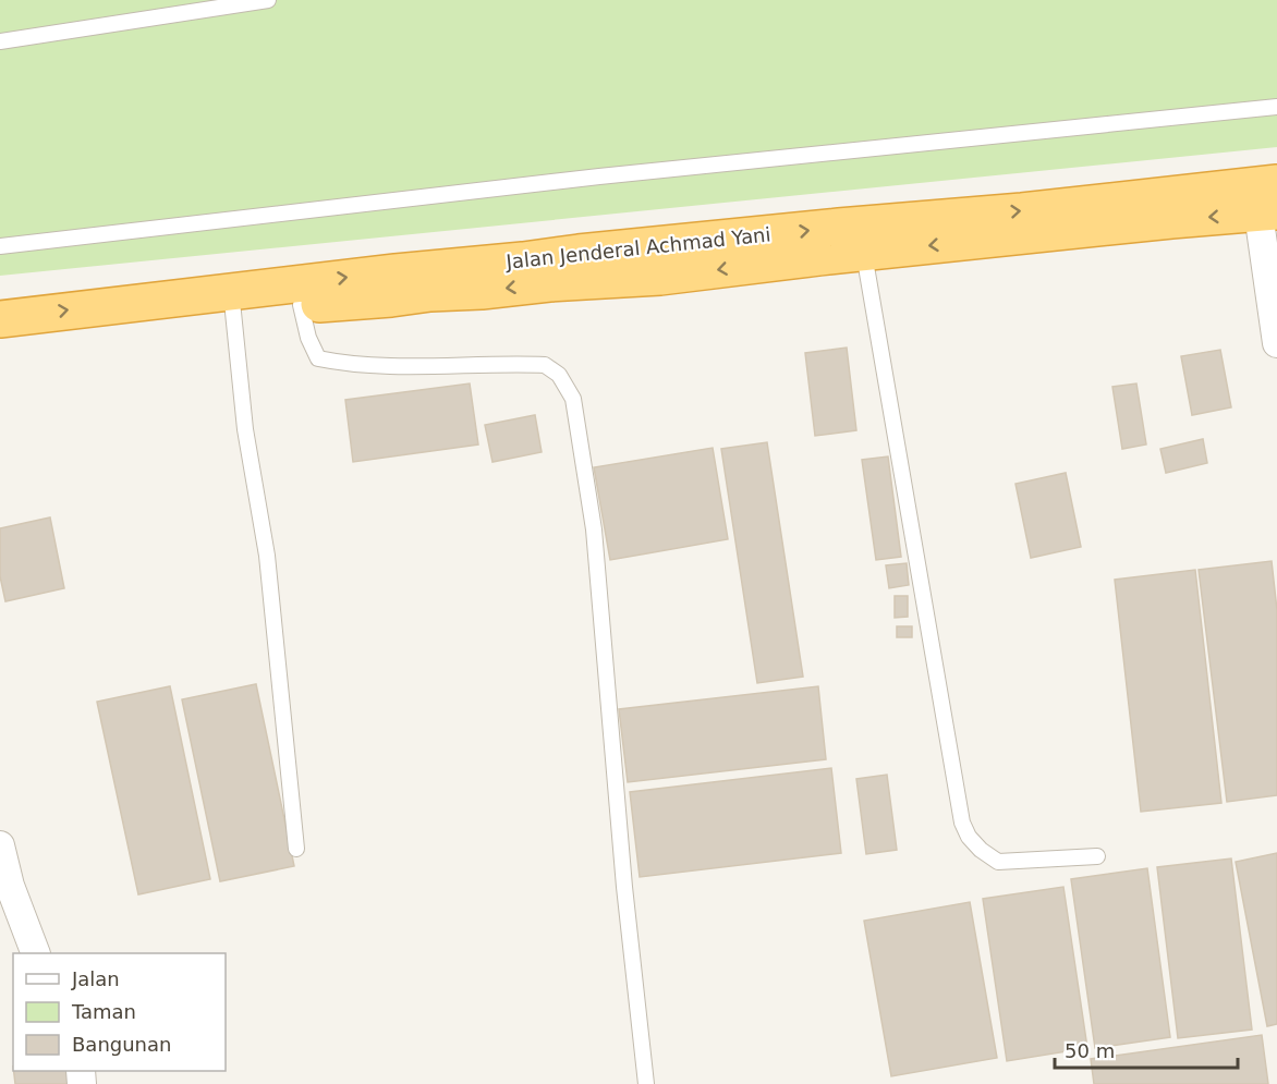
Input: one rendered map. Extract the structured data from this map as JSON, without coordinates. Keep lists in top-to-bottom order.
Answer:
{
  "streets": {
    "highway": ["Jalan Jenderal Achmad Yani"]
  },
  "legend": ["Jalan", "Taman", "Bangunan"],
  "scale_bar": "50 m"
}
